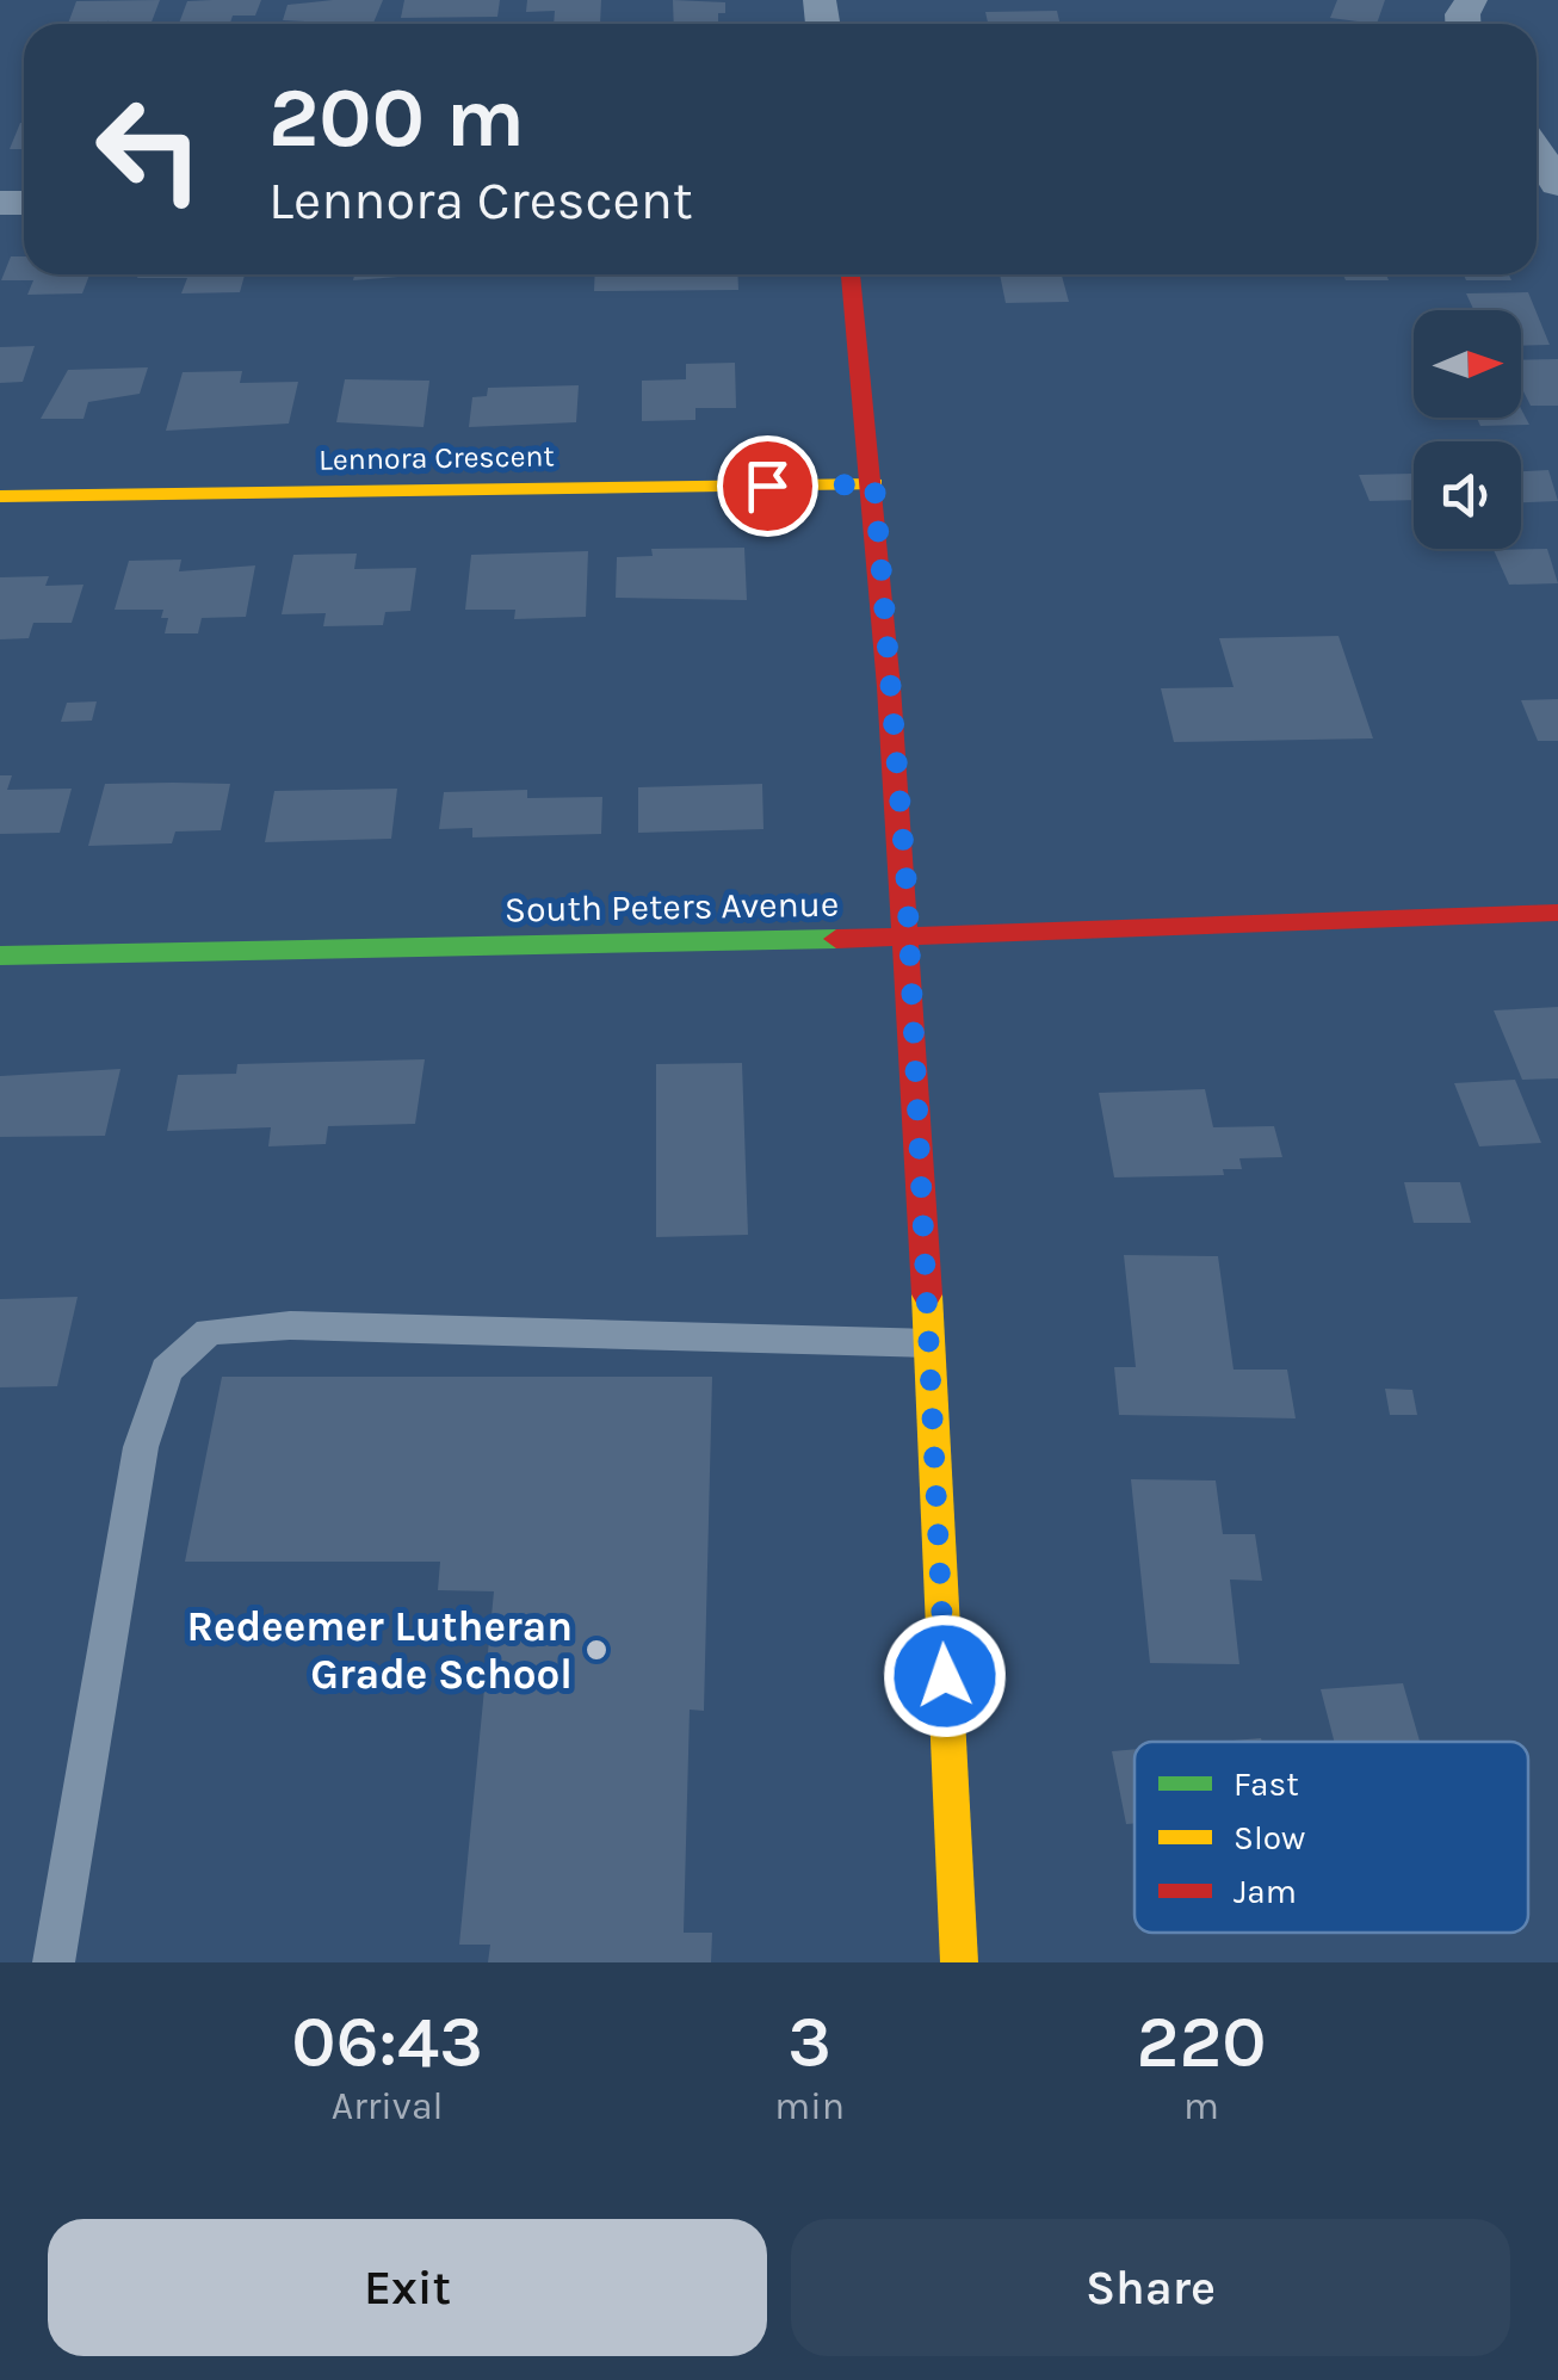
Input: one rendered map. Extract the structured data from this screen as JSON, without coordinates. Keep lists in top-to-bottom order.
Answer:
{
  "streets": {
    "street": ["Lennora Crescent", "South Peters Avenue"]
  },
  "places": ["Redeemer Lutheran Grade School"],
  "legend": ["Fast", "Slow", "Jam"],
  "north": "right",
  "page": {
    "turn": ["200 m", "Lennora Crescent"],
    "eta": [
      "06:43",
      "Arrival",
      "3",
      "min",
      "220",
      "m"
    ],
    "buttons": ["Exit", "Share"]
  }
}
